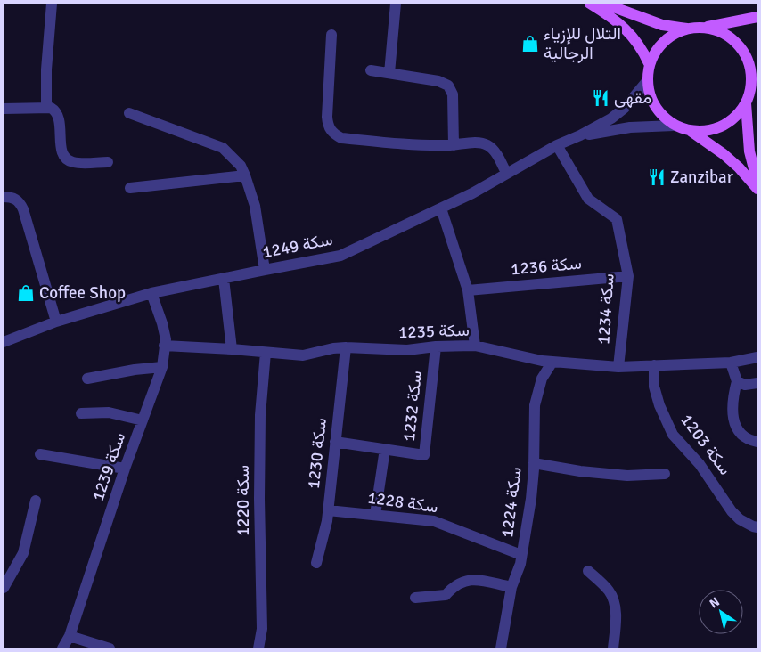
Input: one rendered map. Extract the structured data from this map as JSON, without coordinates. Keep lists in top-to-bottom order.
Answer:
{
  "streets": {
    "street": [
      "سكة 1249",
      "سكة 1236",
      "سكة 1234",
      "سكة 1235",
      "سكة 1232",
      "سكة 1203",
      "سكة 1230",
      "سكة 1239",
      "سكة 1220",
      "سكة 1228",
      "سكة 1224"
    ]
  },
  "crossings": [
    ["سكة 1249", "سكة 1234"],
    ["سكة 1249", "سكة 1239"],
    ["سكة 1236", "سكة 1234"],
    ["سكة 1234", "سكة 1235"],
    ["سكة 1235", "سكة 1232"],
    ["سكة 1235", "سكة 1203"],
    ["سكة 1235", "سكة 1230"],
    ["سكة 1235", "سكة 1239"],
    ["سكة 1235", "سكة 1220"],
    ["سكة 1235", "سكة 1224"],
    ["سكة 1232", "سكة 1230"],
    ["سكة 1232", "سكة 1228"],
    ["سكة 1230", "سكة 1228"],
    ["سكة 1228", "سكة 1224"]
  ],
  "places": {
    "shop": ["التلال للإزياء الرجالية", "Coffee Shop"],
    "restaurant": ["مقهى", "Zanzibar"]
  },
  "north": "top left"
}
